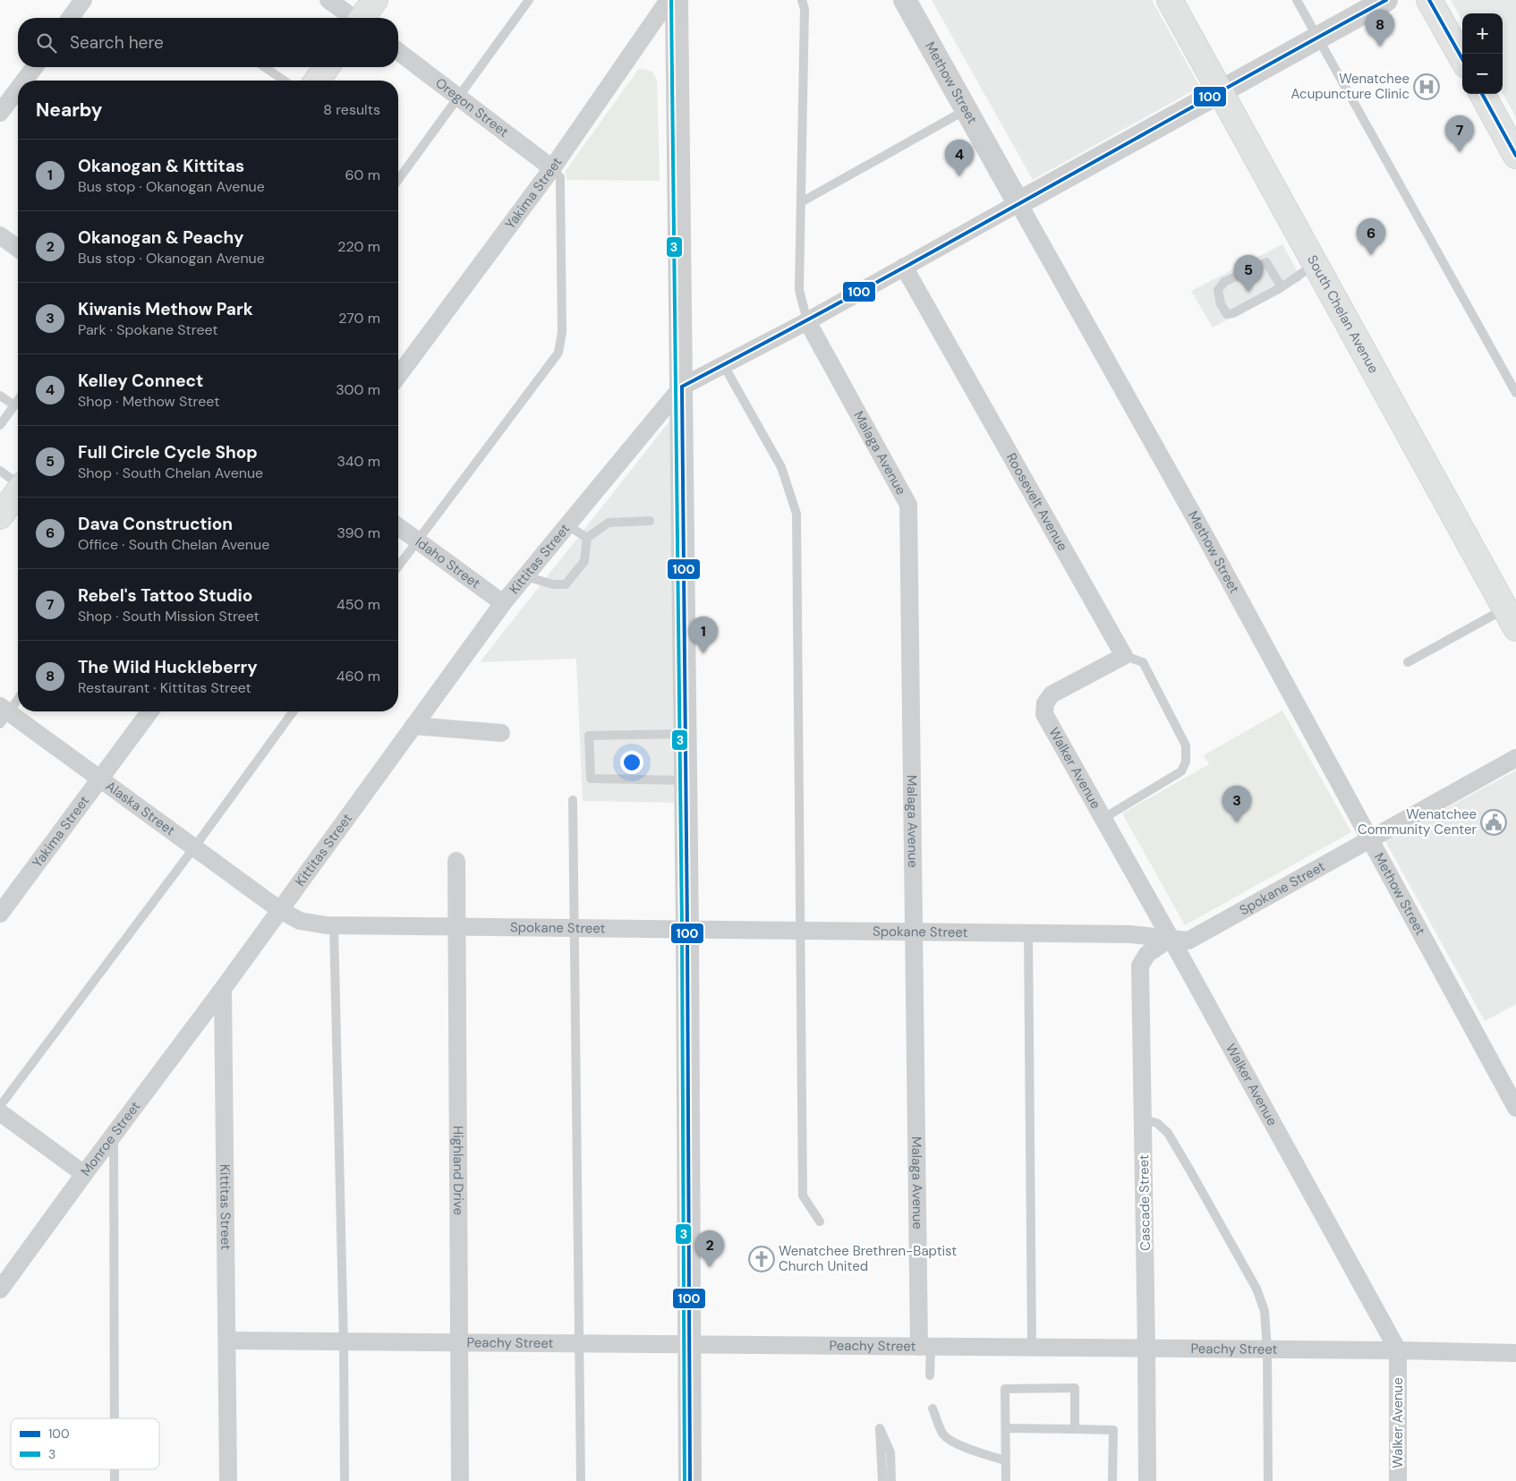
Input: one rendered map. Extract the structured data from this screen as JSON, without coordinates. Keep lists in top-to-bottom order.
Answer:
{
  "streets": {
    "main road": ["South Chelan Avenue"],
    "street": [
      "Methow Street",
      "Oregon Street",
      "Yakima Street",
      "Malaga Avenue",
      "Roosevelt Avenue",
      "Kittitas Street",
      "Idaho Street",
      "Walker Avenue",
      "Alaska Street",
      "Spokane Street",
      "Monroe Street",
      "Highland Drive",
      "Cascade Street",
      "Peachy Street"
    ]
  },
  "crossings": [
    ["Methow Street", "Kittitas Street"],
    ["Methow Street", "Spokane Street"],
    ["Oregon Street", "Yakima Street"],
    ["Yakima Street", "Alaska Street"],
    ["South Chelan Avenue", "Kittitas Street"],
    ["Malaga Avenue", "Kittitas Street"],
    ["Malaga Avenue", "Spokane Street"],
    ["Malaga Avenue", "Peachy Street"],
    ["Roosevelt Avenue", "Kittitas Street"],
    ["Roosevelt Avenue", "Walker Avenue"],
    ["Kittitas Street", "Idaho Street"],
    ["Kittitas Street", "Alaska Street"],
    ["Kittitas Street", "Spokane Street"],
    ["Kittitas Street", "Monroe Street"],
    ["Kittitas Street", "Peachy Street"],
    ["Walker Avenue", "Spokane Street"],
    ["Walker Avenue", "Cascade Street"],
    ["Walker Avenue", "Peachy Street"],
    ["Alaska Street", "Spokane Street"],
    ["Spokane Street", "Highland Drive"],
    ["Spokane Street", "Cascade Street"],
    ["Highland Drive", "Peachy Street"],
    ["Cascade Street", "Peachy Street"]
  ],
  "places": {
    "hospital": ["Wenatchee Acupuncture Clinic"],
    "public building": ["Wenatchee Community Center"],
    "church": ["Wenatchee Brethren-Baptist Church United"]
  },
  "lines": ["transit line 100", "transit line 3"],
  "legend": ["100", "3"],
  "page": {
    "pins": [
      "8",
      "7",
      "4",
      "6",
      "5",
      "1",
      "3",
      "2"
    ],
    "map_buttons": ["+", "−"],
    "search": "Search here",
    "heading": ["Nearby", "8 results"],
    "list": [
      {
        "mark": "1",
        "name": "Okanogan & Kittitas",
        "note": "Bus stop · Okanogan Avenue",
        "value": "60 m"
      },
      {
        "mark": "2",
        "name": "Okanogan & Peachy",
        "note": "Bus stop · Okanogan Avenue",
        "value": "220 m"
      },
      {
        "mark": "3",
        "name": "Kiwanis Methow Park",
        "note": "Park · Spokane Street",
        "value": "270 m"
      },
      {
        "mark": "4",
        "name": "Kelley Connect",
        "note": "Shop · Methow Street",
        "value": "300 m"
      },
      {
        "mark": "5",
        "name": "Full Circle Cycle Shop",
        "note": "Shop · South Chelan Avenue",
        "value": "340 m"
      },
      {
        "mark": "6",
        "name": "Dava Construction",
        "note": "Office · South Chelan Avenue",
        "value": "390 m"
      },
      {
        "mark": "7",
        "name": "Rebel's Tattoo Studio",
        "note": "Shop · South Mission Street",
        "value": "450 m"
      },
      {
        "mark": "8",
        "name": "The Wild Huckleberry",
        "note": "Restaurant · Kittitas Street",
        "value": "460 m"
      }
    ]
  }
}
